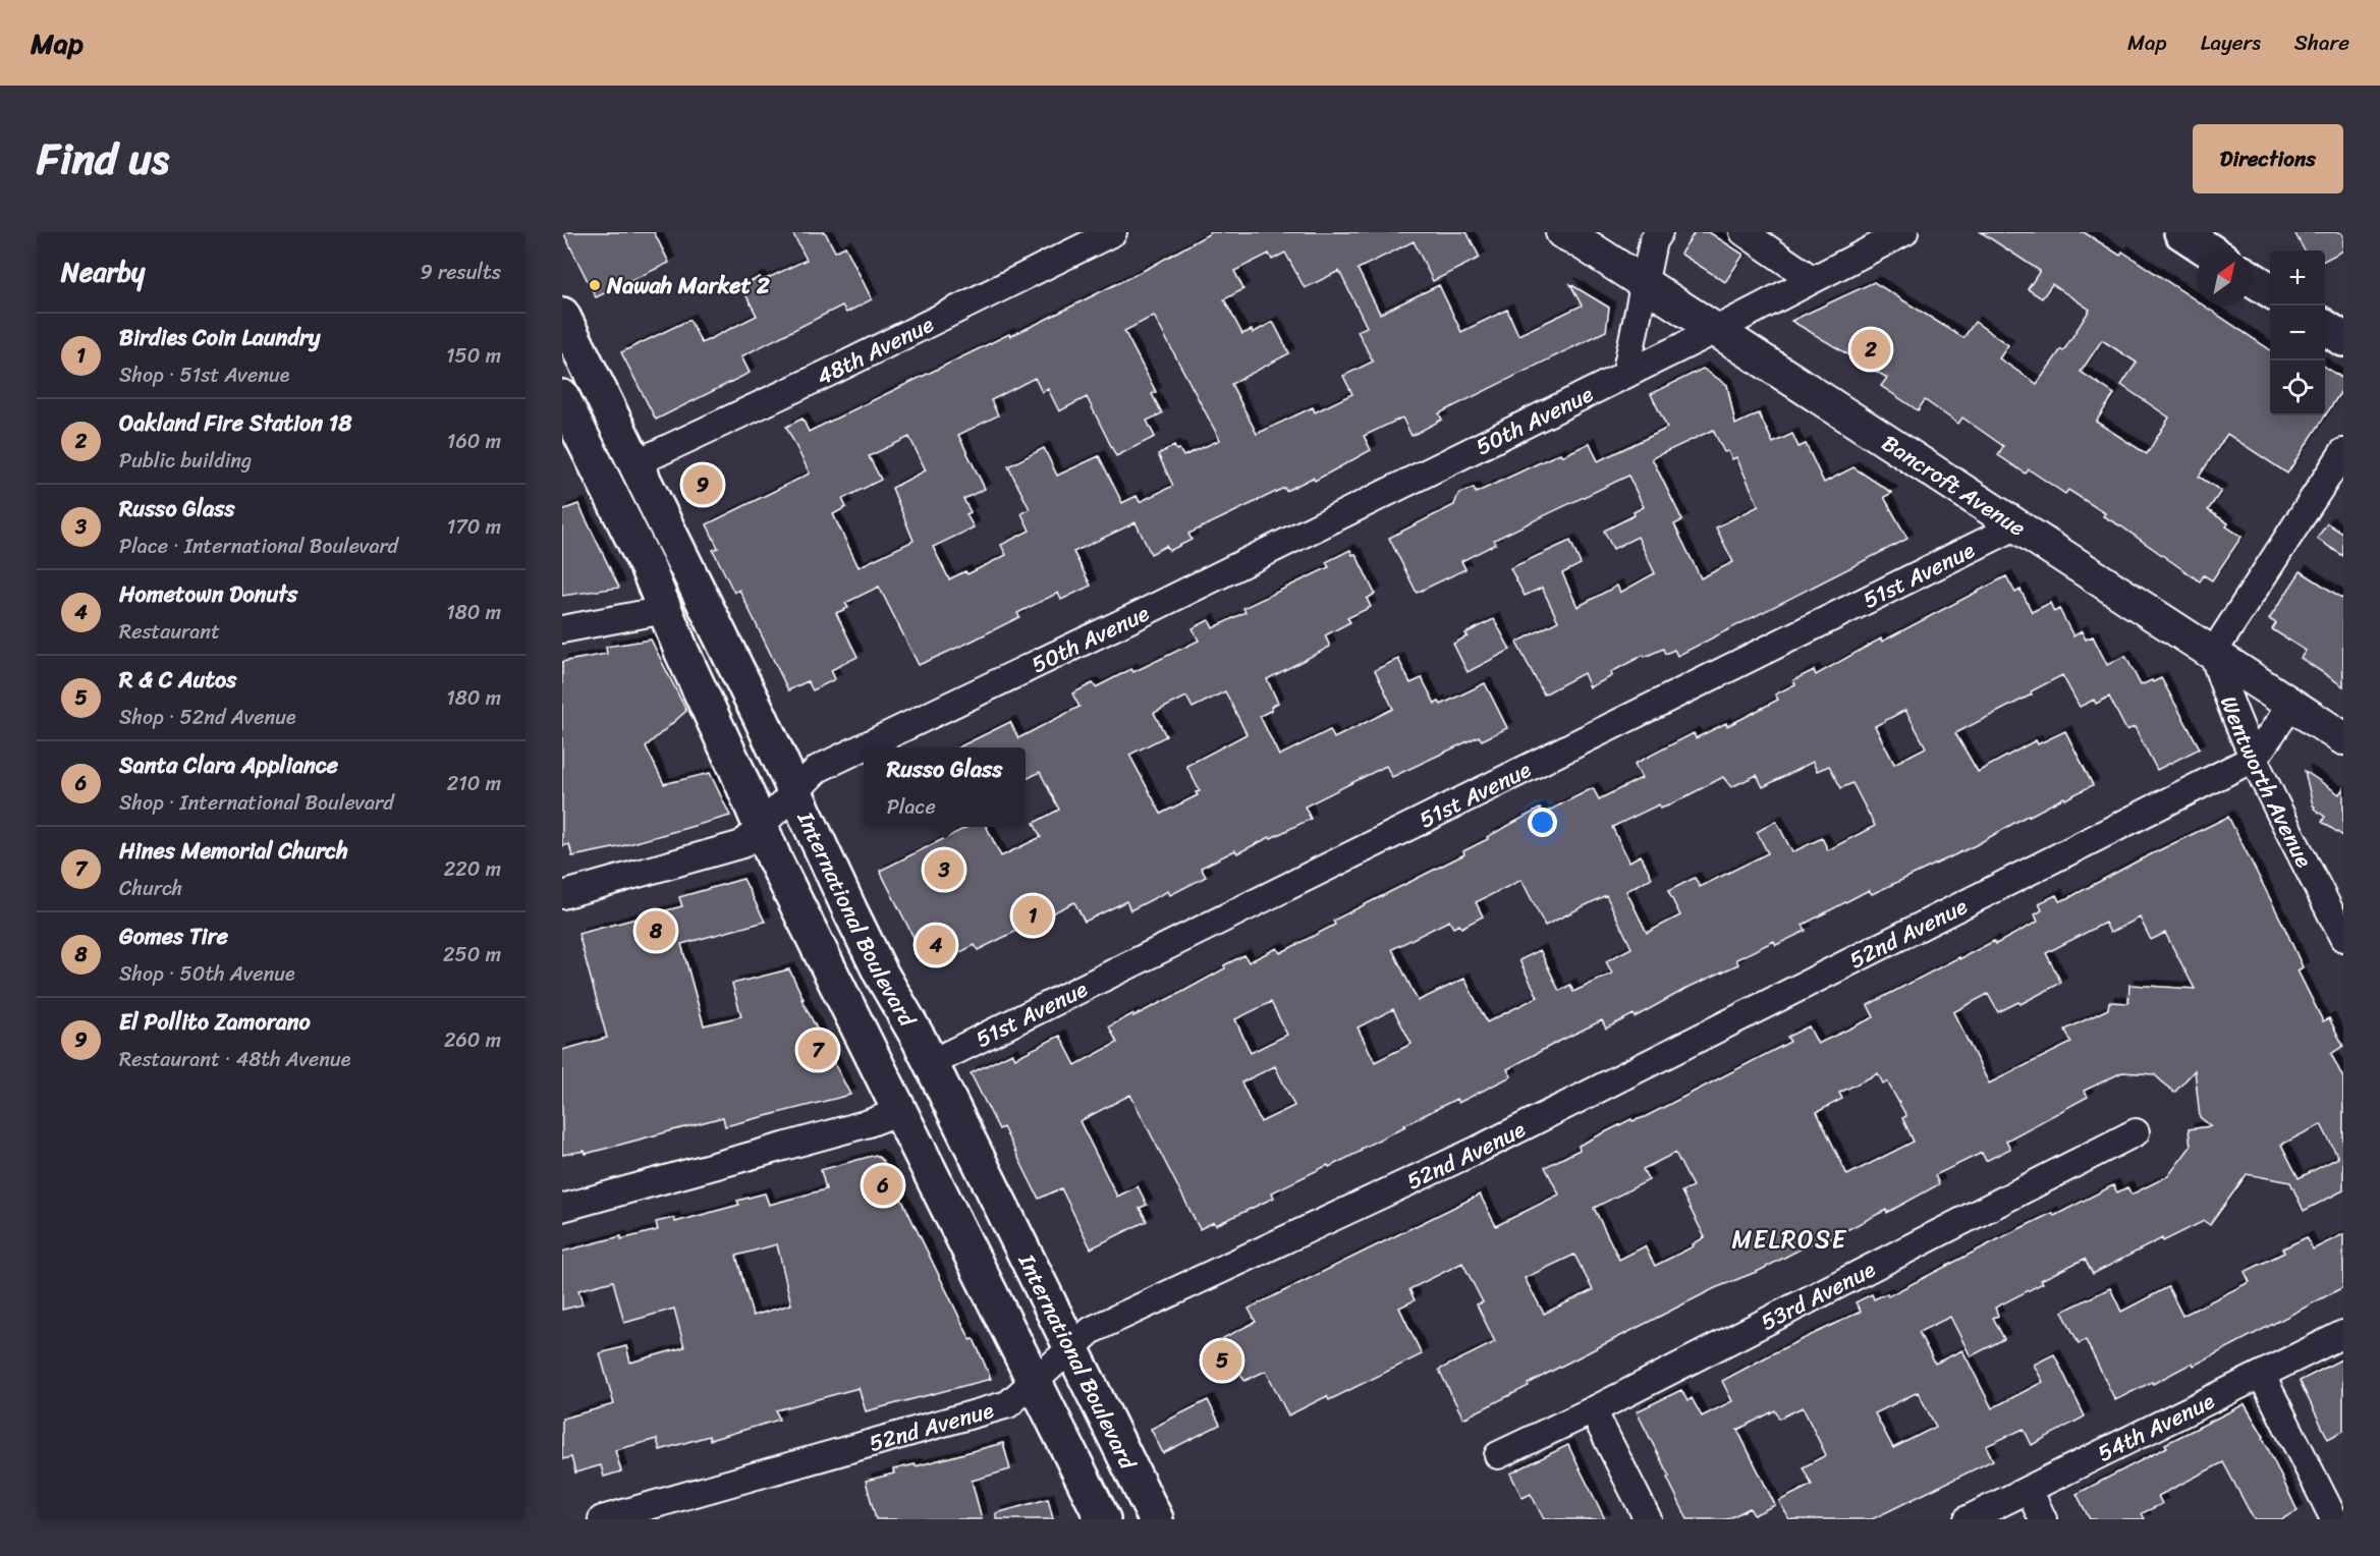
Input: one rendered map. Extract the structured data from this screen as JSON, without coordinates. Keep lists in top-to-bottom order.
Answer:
{
  "streets": {
    "main road": ["International Boulevard"],
    "street": [
      "48th Avenue",
      "50th Avenue",
      "Bancroft Avenue",
      "51st Avenue",
      "Wentworth Avenue",
      "52nd Avenue",
      "53rd Avenue",
      "54th Avenue"
    ]
  },
  "crossings": [
    ["48th Avenue", "International Boulevard"],
    ["50th Avenue", "Bancroft Avenue"],
    ["50th Avenue", "International Boulevard"],
    ["Bancroft Avenue", "51st Avenue"],
    ["Bancroft Avenue", "Wentworth Avenue"],
    ["Bancroft Avenue", "52nd Avenue"],
    ["51st Avenue", "International Boulevard"],
    ["Wentworth Avenue", "52nd Avenue"],
    ["International Boulevard", "52nd Avenue"]
  ],
  "districts": ["MELROSE"],
  "places": ["Nawah Market 2"],
  "north": "top right",
  "page": {
    "header": "Map",
    "nav": ["Map", "Layers", "Share"],
    "title": "Find us",
    "buttons": "Directions",
    "heading": ["Nearby", "9 results"],
    "map_buttons": ["+", "−"],
    "list": [
      {
        "mark": "1",
        "name": "Birdies Coin Laundry",
        "note": "Shop · 51st Avenue",
        "value": "150 m"
      },
      {
        "mark": "2",
        "name": "Oakland Fire Station 18",
        "note": "Public building",
        "value": "160 m"
      },
      {
        "mark": "3",
        "name": "Russo Glass",
        "note": "Place · International Boulevard",
        "value": "170 m"
      },
      {
        "mark": "4",
        "name": "Hometown Donuts",
        "note": "Restaurant",
        "value": "180 m"
      },
      {
        "mark": "5",
        "name": "R & C Autos",
        "note": "Shop · 52nd Avenue",
        "value": "180 m"
      },
      {
        "mark": "6",
        "name": "Santa Clara Appliance",
        "note": "Shop · International Boulevard",
        "value": "210 m"
      },
      {
        "mark": "7",
        "name": "Hines Memorial Church",
        "note": "Church",
        "value": "220 m"
      },
      {
        "mark": "8",
        "name": "Gomes Tire",
        "note": "Shop · 50th Avenue",
        "value": "250 m"
      },
      {
        "mark": "9",
        "name": "El Pollito Zamorano",
        "note": "Restaurant · 48th Avenue",
        "value": "260 m"
      }
    ],
    "pins": [
      "2",
      "9",
      "3",
      "1",
      "8",
      "4",
      "7",
      "6",
      "5"
    ],
    "popup": ["Russo Glass", "Place"]
  }
}
